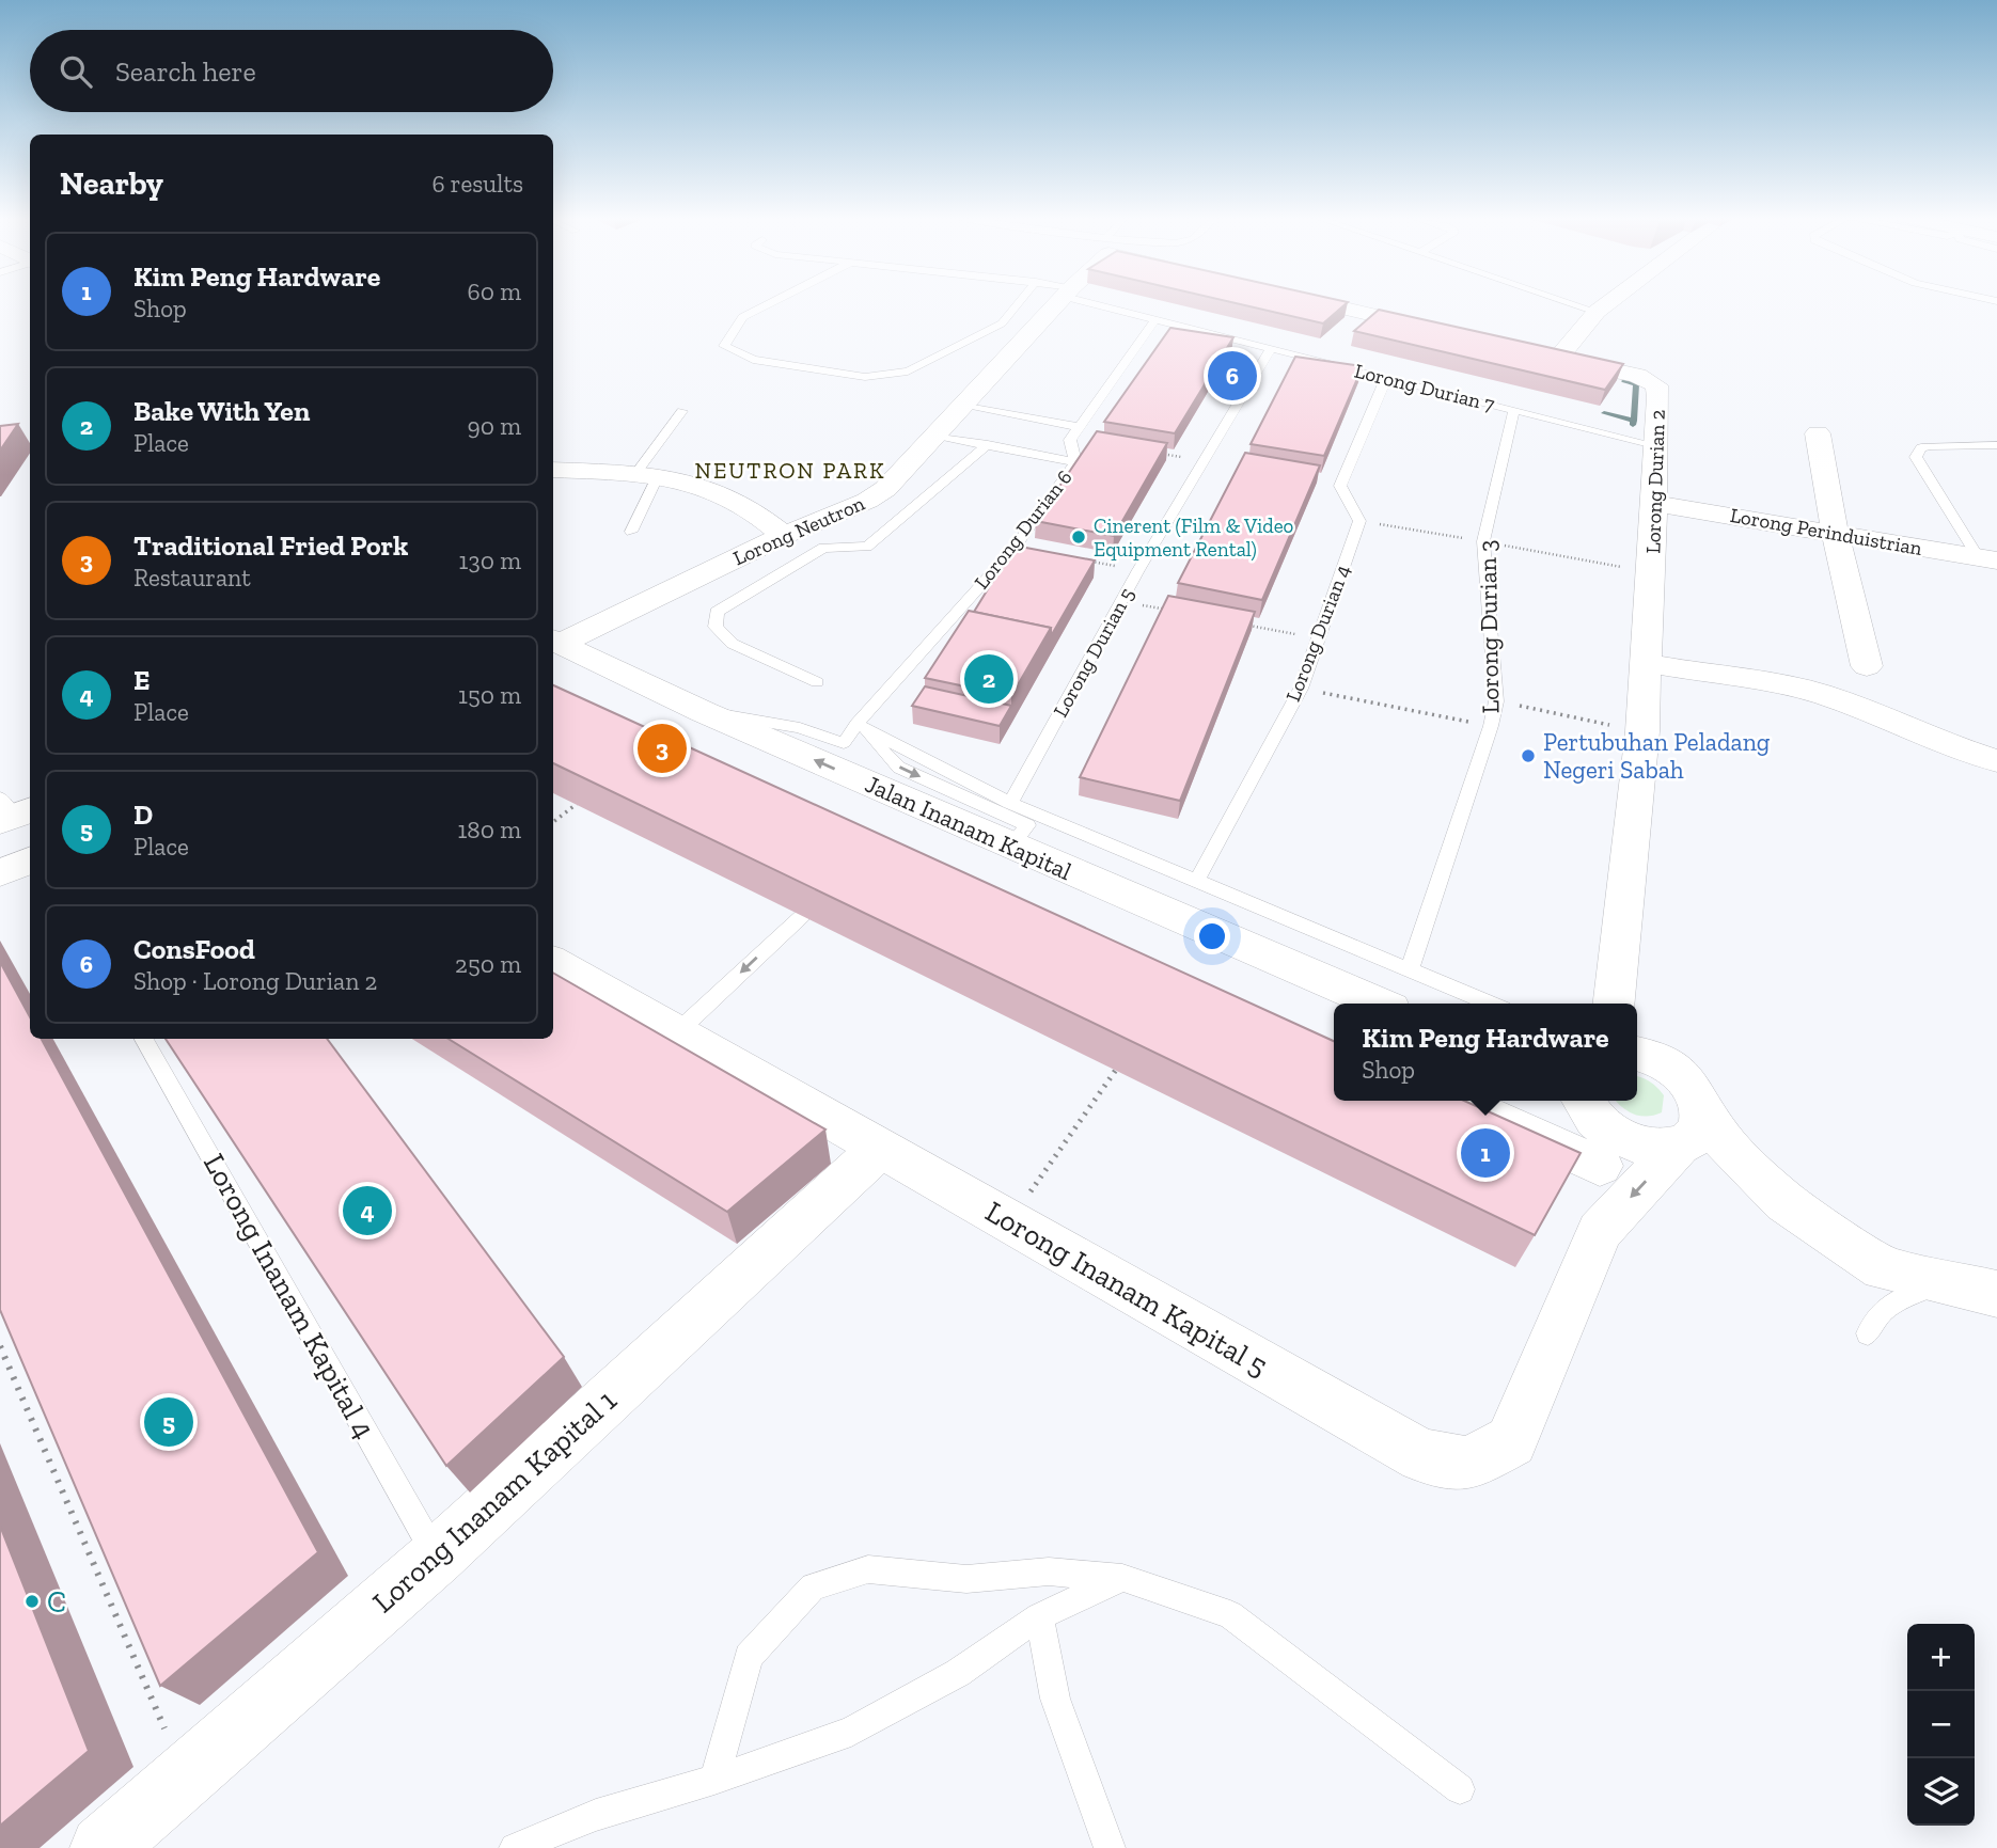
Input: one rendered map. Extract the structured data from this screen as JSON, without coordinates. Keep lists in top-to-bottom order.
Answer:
{
  "streets": {
    "street": [
      "Lorong Durian 2",
      "Lorong Neutron",
      "Lorong Perinduistrian",
      "Jalan Inanam Kapital",
      "Lorong Inanam Kapital 5",
      "Lorong Inanam Kapital 1"
    ],
    "lane": [
      "Lorong Durian 7",
      "Lorong Durian 6",
      "Lorong Durian 3",
      "Lorong Durian 4",
      "Lorong Durian 5",
      "Lorong Inanam Kapital 4"
    ]
  },
  "crossings": [
    ["Lorong Durian 7", "Lorong Durian 2"],
    ["Lorong Durian 7", "Lorong Durian 6"],
    ["Lorong Durian 7", "Lorong Durian 3"],
    ["Lorong Durian 7", "Lorong Durian 5"],
    ["Lorong Durian 2", "Lorong Perinduistrian"],
    ["Lorong Durian 2", "Lorong Inanam Kapital 5"],
    ["Lorong Durian 6", "Jalan Inanam Kapital"],
    ["Lorong Neutron", "Jalan Inanam Kapital"],
    ["Lorong Inanam Kapital 5", "Lorong Inanam Kapital 1"],
    ["Lorong Inanam Kapital 4", "Lorong Inanam Kapital 1"]
  ],
  "one_way": ["Jalan Inanam Kapital"],
  "districts": ["NEUTRON PARK"],
  "places": ["Cinerent (Film & Video Equipment Rental)", "Pertubuhan Peladang Negeri Sabah", "C"],
  "page": {
    "search": "Search here",
    "heading": ["Nearby", "6 results"],
    "list": [
      {
        "mark": "1",
        "name": "Kim Peng Hardware",
        "note": "Shop",
        "value": "60 m"
      },
      {
        "mark": "2",
        "name": "Bake With Yen",
        "note": "Place",
        "value": "90 m"
      },
      {
        "mark": "3",
        "name": "Traditional Fried Pork",
        "note": "Restaurant",
        "value": "130 m"
      },
      {
        "mark": "4",
        "name": "E",
        "note": "Place",
        "value": "150 m"
      },
      {
        "mark": "5",
        "name": "D",
        "note": "Place",
        "value": "180 m"
      },
      {
        "mark": "6",
        "name": "ConsFood",
        "note": "Shop · Lorong Durian 2",
        "value": "250 m"
      }
    ],
    "pins": [
      "6",
      "2",
      "3",
      "1",
      "4",
      "5"
    ],
    "popup": ["Kim Peng Hardware", "Shop"],
    "map_buttons": ["+", "−"]
  }
}
